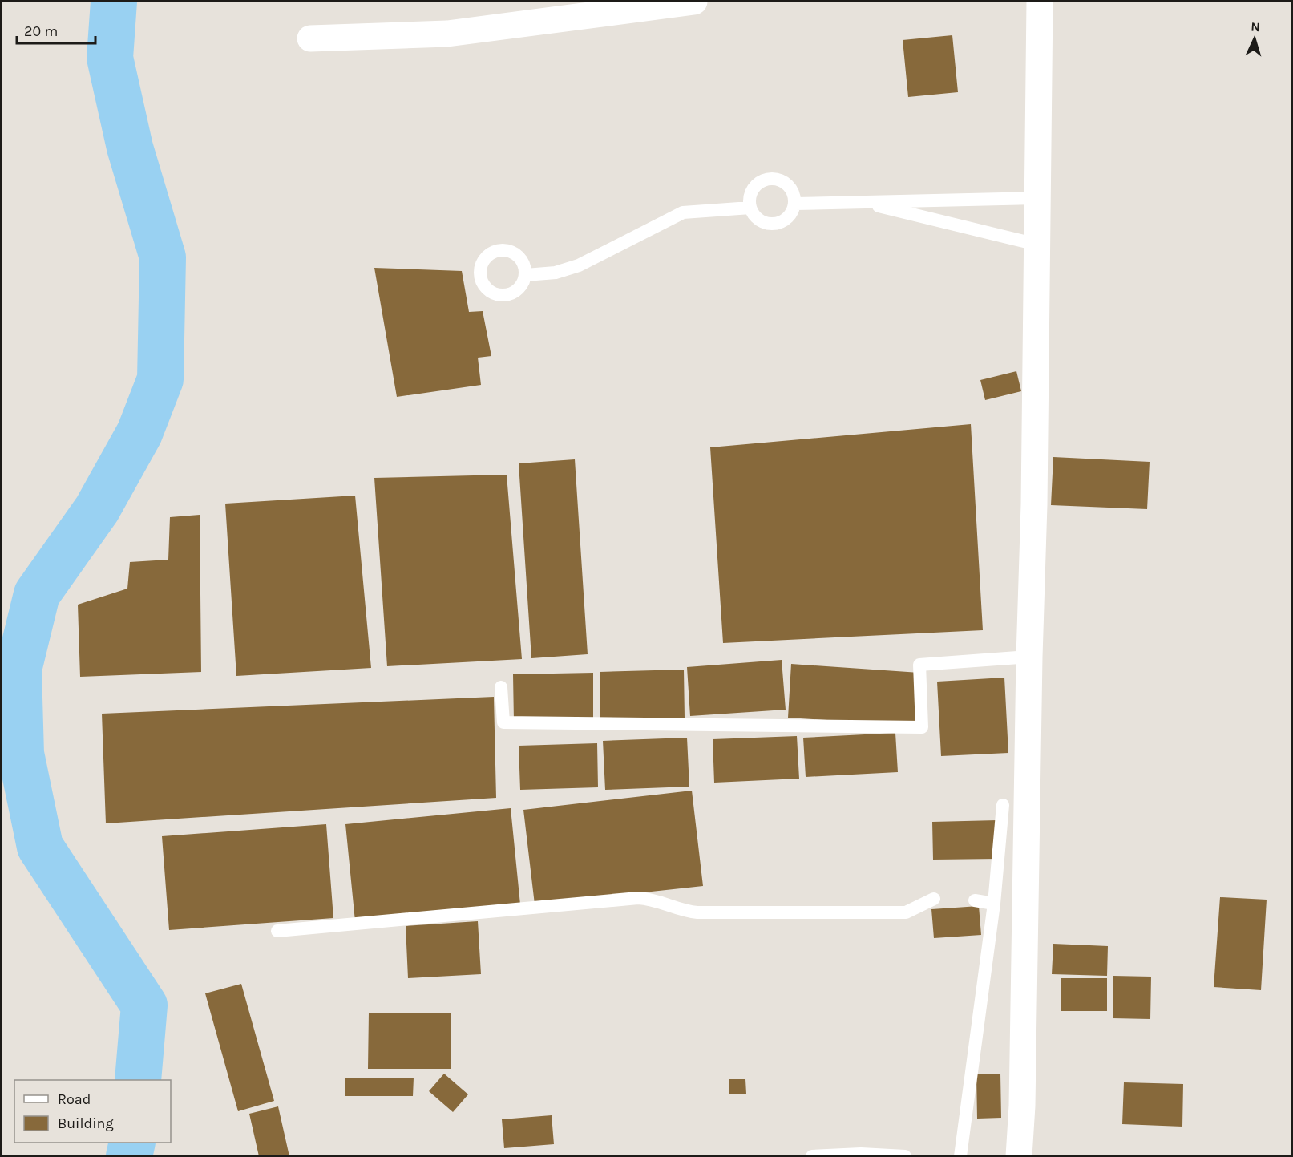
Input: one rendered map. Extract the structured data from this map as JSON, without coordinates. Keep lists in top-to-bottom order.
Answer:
{
  "legend": ["Road", "Building"],
  "scale_bar": "20 m",
  "north": "top"
}
